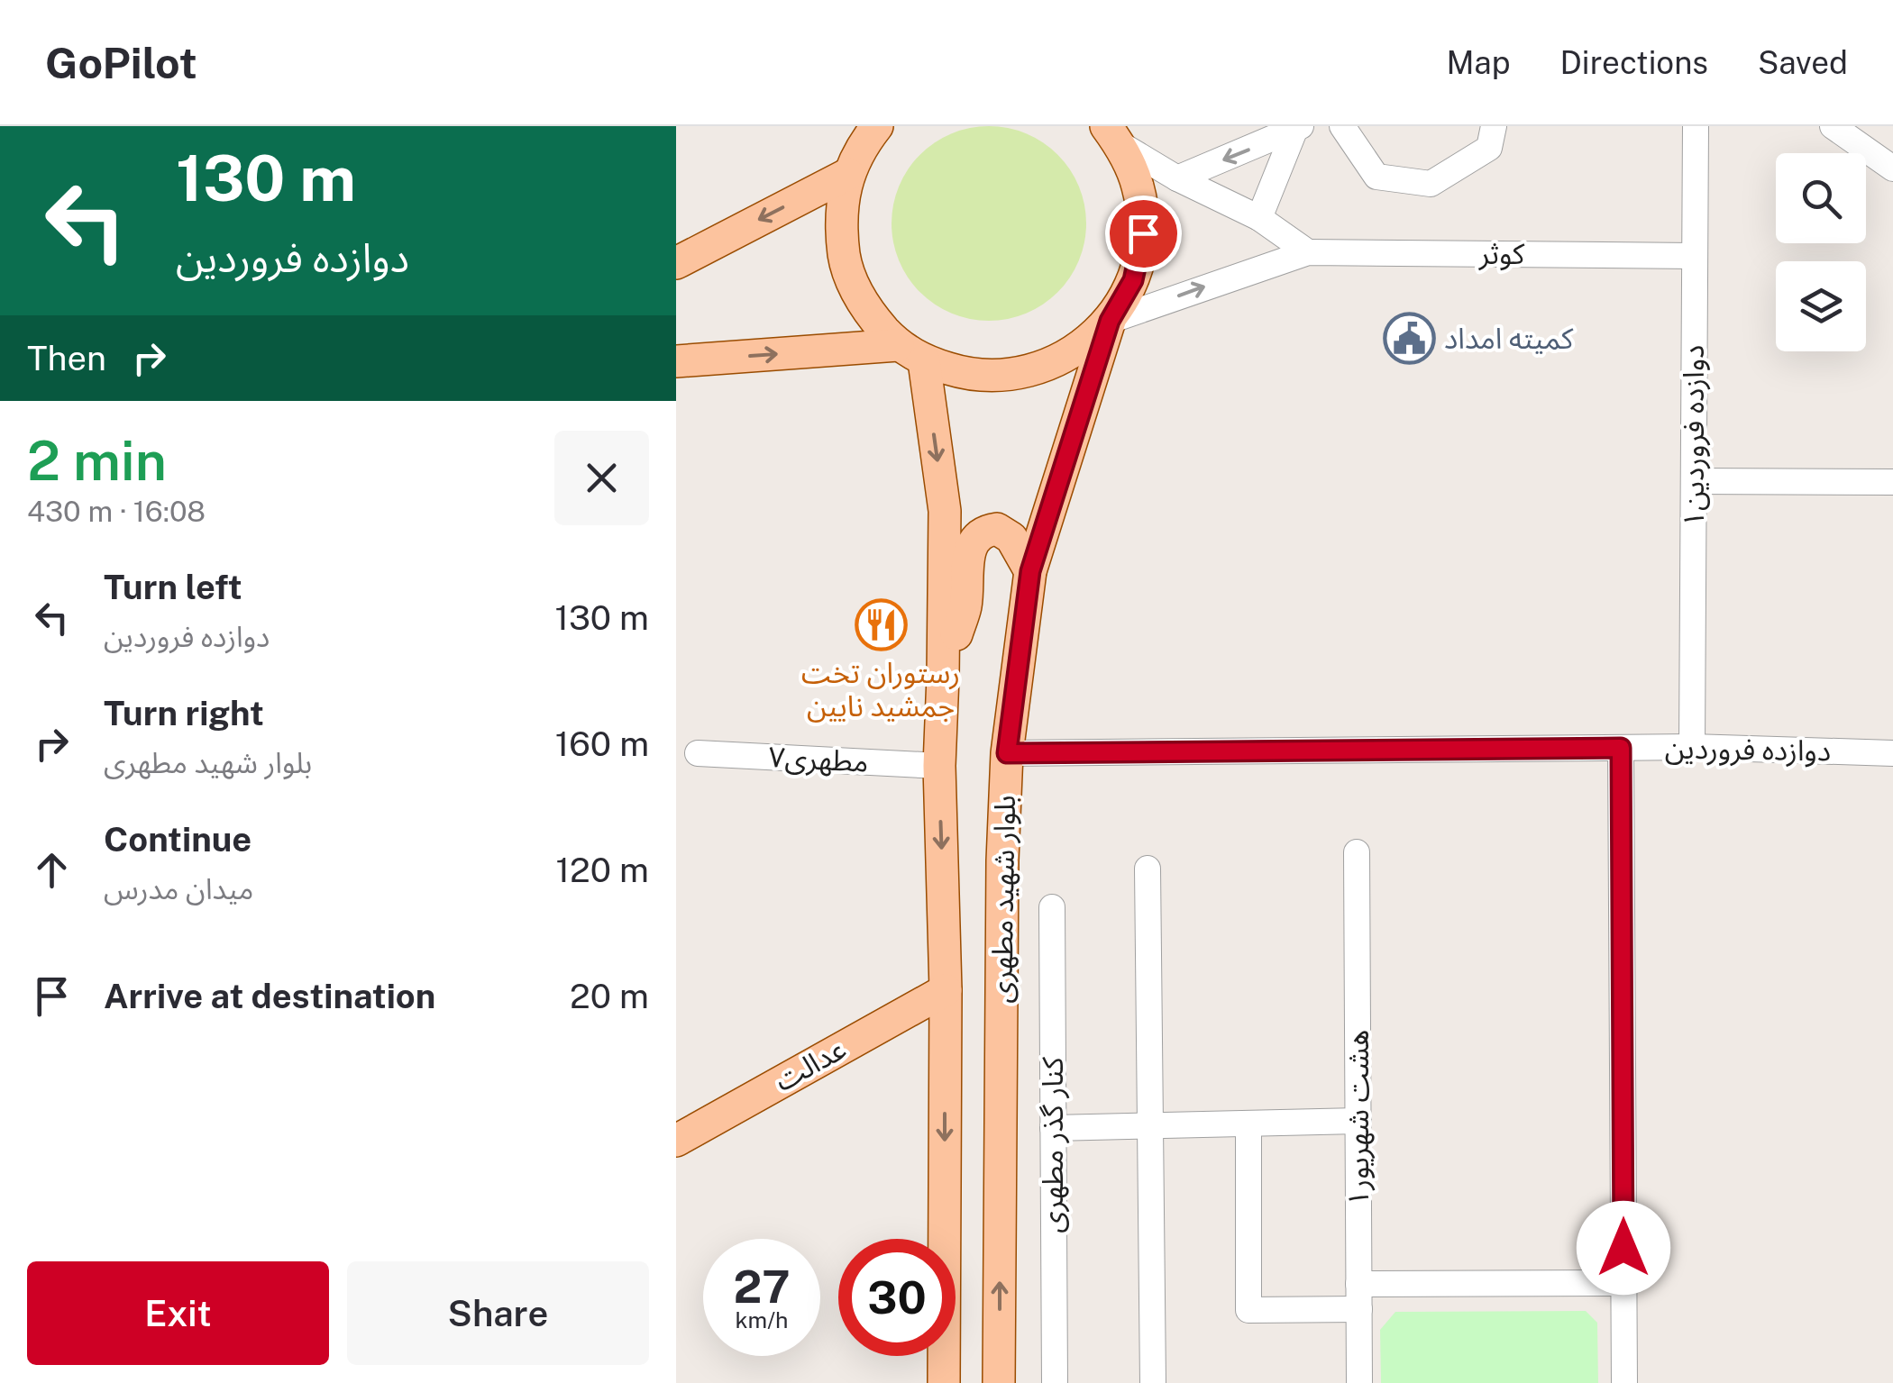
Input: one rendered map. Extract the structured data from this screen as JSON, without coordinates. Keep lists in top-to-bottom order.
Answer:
{
  "streets": {
    "main road": ["بلوار شهید مطهری", "عدالت"],
    "street": [
      "کوثر",
      "دوازده فروردین۱",
      "دوازده فروردین",
      "مطهری۷",
      "هشت شهریور۱",
      "کنار گذر مطهری"
    ]
  },
  "crossings": [
    ["کوثر", "دوازده فروردین۱"],
    ["کوثر", "بلوار شهید مطهری"],
    ["دوازده فروردین۱", "دوازده فروردین"],
    ["دوازده فروردین", "بلوار شهید مطهری"],
    ["مطهری۷", "بلوار شهید مطهری"],
    ["بلوار شهید مطهری", "عدالت"]
  ],
  "places": {
    "public building": ["کمیته امداد"],
    "restaurant": ["رستوران تخت جمشید نایین"]
  },
  "page": {
    "header": "GoPilot",
    "nav": ["Map", "Directions", "Saved"],
    "turn": ["130 m", "دوازده فروردین"],
    "then": "Then",
    "heading": ["2 min", "430 m · 16:08"],
    "list": [
      {
        "name": "Turn left",
        "note": "دوازده فروردین",
        "value": "130 m"
      },
      {
        "name": "Turn right",
        "note": "بلوار شهید مطهری",
        "value": "160 m"
      },
      {
        "name": "Continue",
        "note": "میدان مدرس",
        "value": "120 m"
      },
      {
        "name": "Arrive at destination",
        "value": "20 m"
      }
    ],
    "speed": "27 km/h",
    "limit": "30",
    "buttons": ["Exit", "Share"]
  }
}
